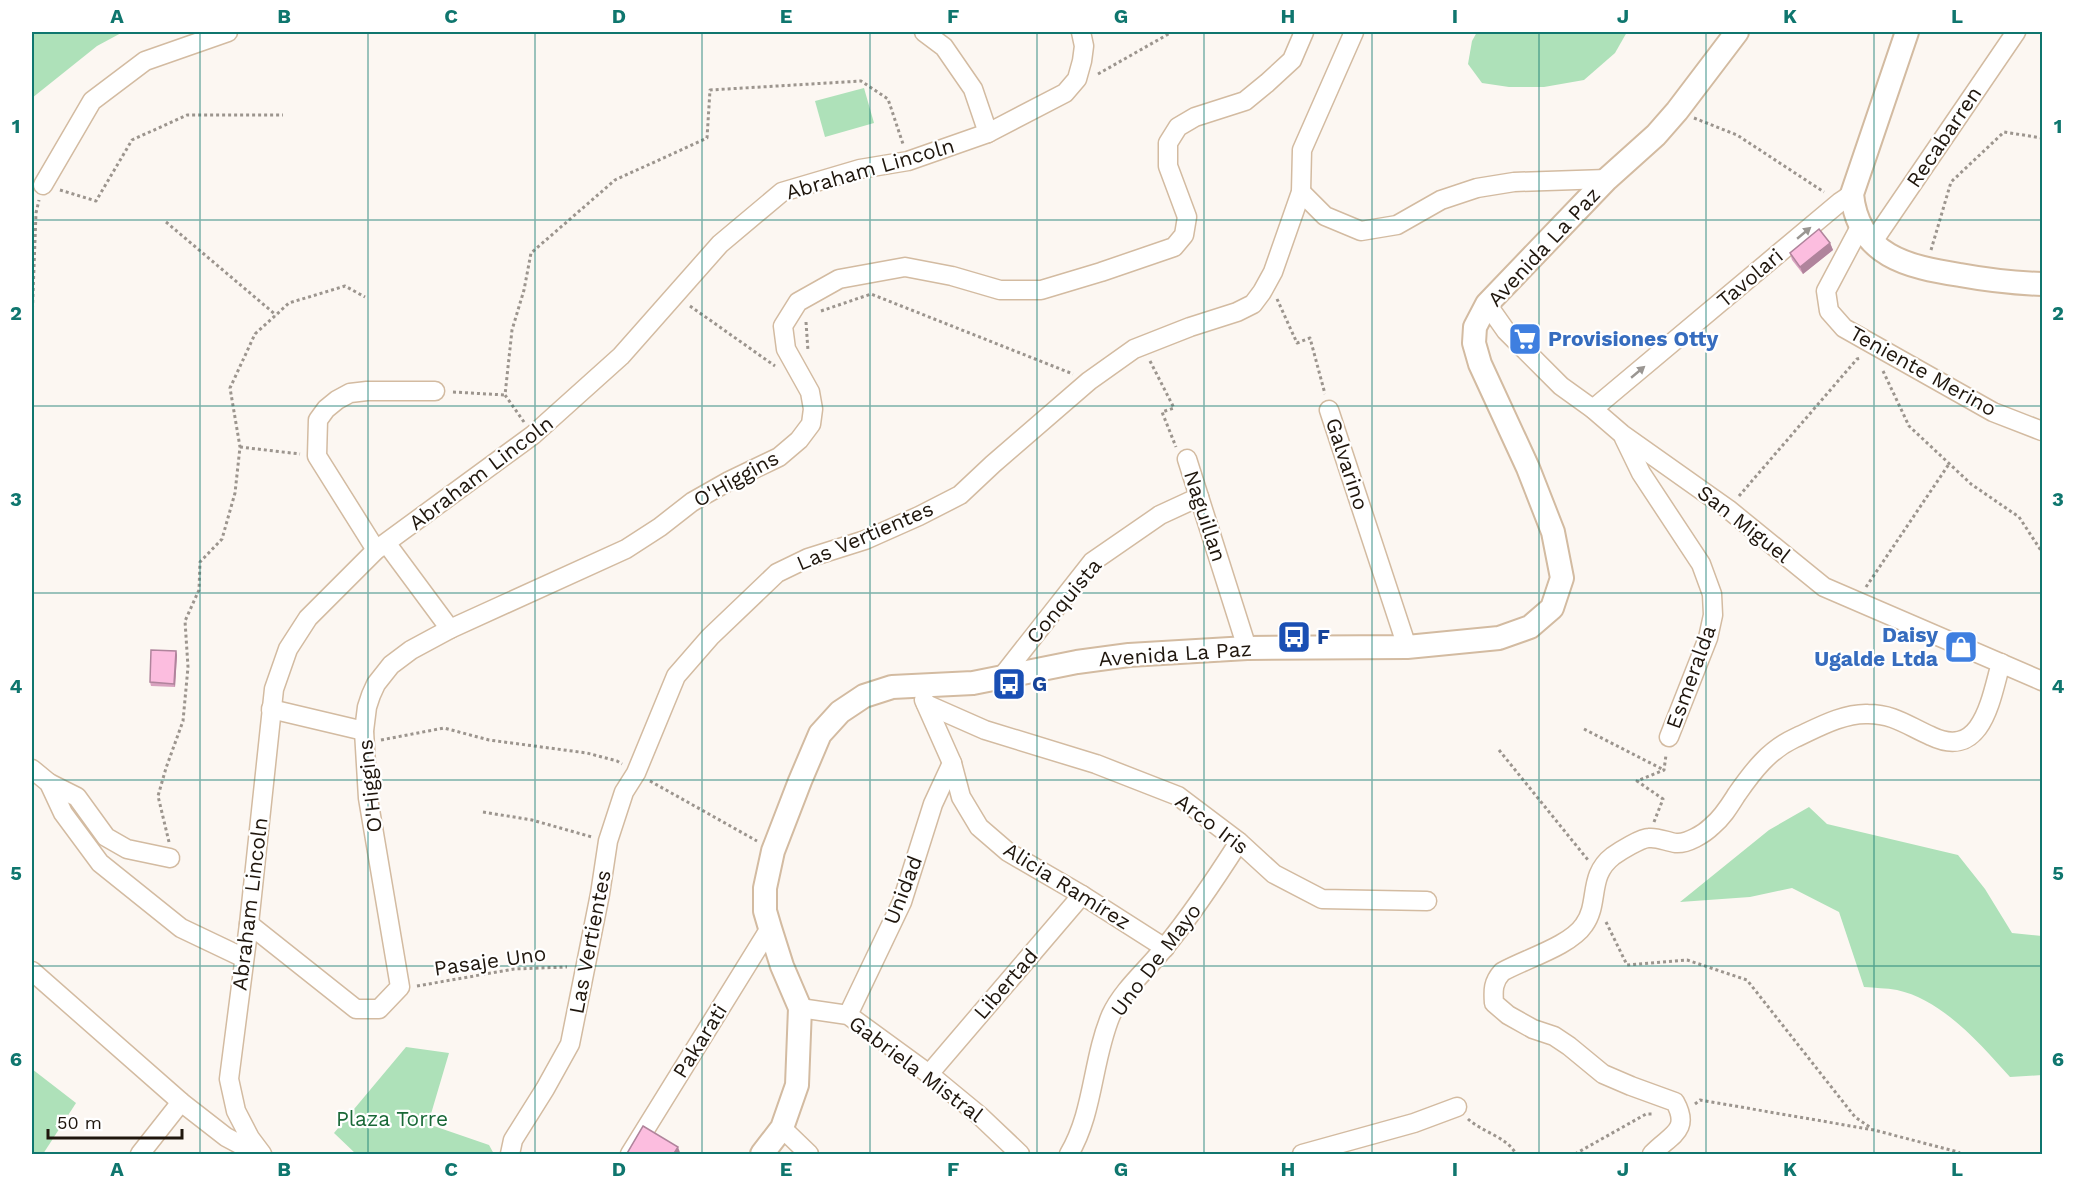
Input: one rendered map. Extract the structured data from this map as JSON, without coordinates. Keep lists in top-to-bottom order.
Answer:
{
  "streets": {
    "street": [
      "Recabarren",
      "Abraham Lincoln",
      "Avenida La Paz",
      "Tavolari",
      "Teniente Merino",
      "Galvarino",
      "O'Higgins",
      "Naguillan",
      "San Miguel",
      "Las Vertientes",
      "Conquista",
      "Esmeralda",
      "Arco Iris",
      "Alicia Ramírez",
      "Unidad",
      "Uno De Mayo",
      "Libertad",
      "Pakarati",
      "Gabriela Mistral"
    ],
    "path": ["Pasaje Uno"]
  },
  "crossings": [
    ["Recabarren", "Teniente Merino"],
    ["Avenida La Paz", "Galvarino"],
    ["Avenida La Paz", "Naguillan"],
    ["Avenida La Paz", "San Miguel"],
    ["Avenida La Paz", "Conquista"],
    ["Avenida La Paz", "Arco Iris"],
    ["Avenida La Paz", "Alicia Ramírez"],
    ["Avenida La Paz", "Pakarati"],
    ["Avenida La Paz", "Gabriela Mistral"],
    ["Tavolari", "San Miguel"],
    ["O'Higgins", "Pasaje Uno"],
    ["Naguillan", "Las Vertientes"],
    ["Naguillan", "Conquista"],
    ["San Miguel", "Esmeralda"],
    ["Las Vertientes", "Pasaje Uno"],
    ["Arco Iris", "Alicia Ramírez"],
    ["Arco Iris", "Uno De Mayo"],
    ["Alicia Ramírez", "Unidad"],
    ["Alicia Ramírez", "Uno De Mayo"],
    ["Alicia Ramírez", "Libertad"],
    ["Unidad", "Gabriela Mistral"],
    ["Libertad", "Gabriela Mistral"]
  ],
  "one_way": ["Tavolari"],
  "parks": ["Plaza Torre"],
  "places": {
    "supermarket": ["Provisiones Otty"],
    "bus stop": ["F", "G"],
    "shop": ["Daisy Ugalde Ltda"]
  },
  "scale_bar": "50 m",
  "grid": {
    "columns": [
      "A",
      "B",
      "C",
      "D",
      "E",
      "F",
      "G",
      "H",
      "I",
      "J",
      "K",
      "L"
    ],
    "rows": [
      "1",
      "2",
      "3",
      "4",
      "5",
      "6"
    ]
  }
}
